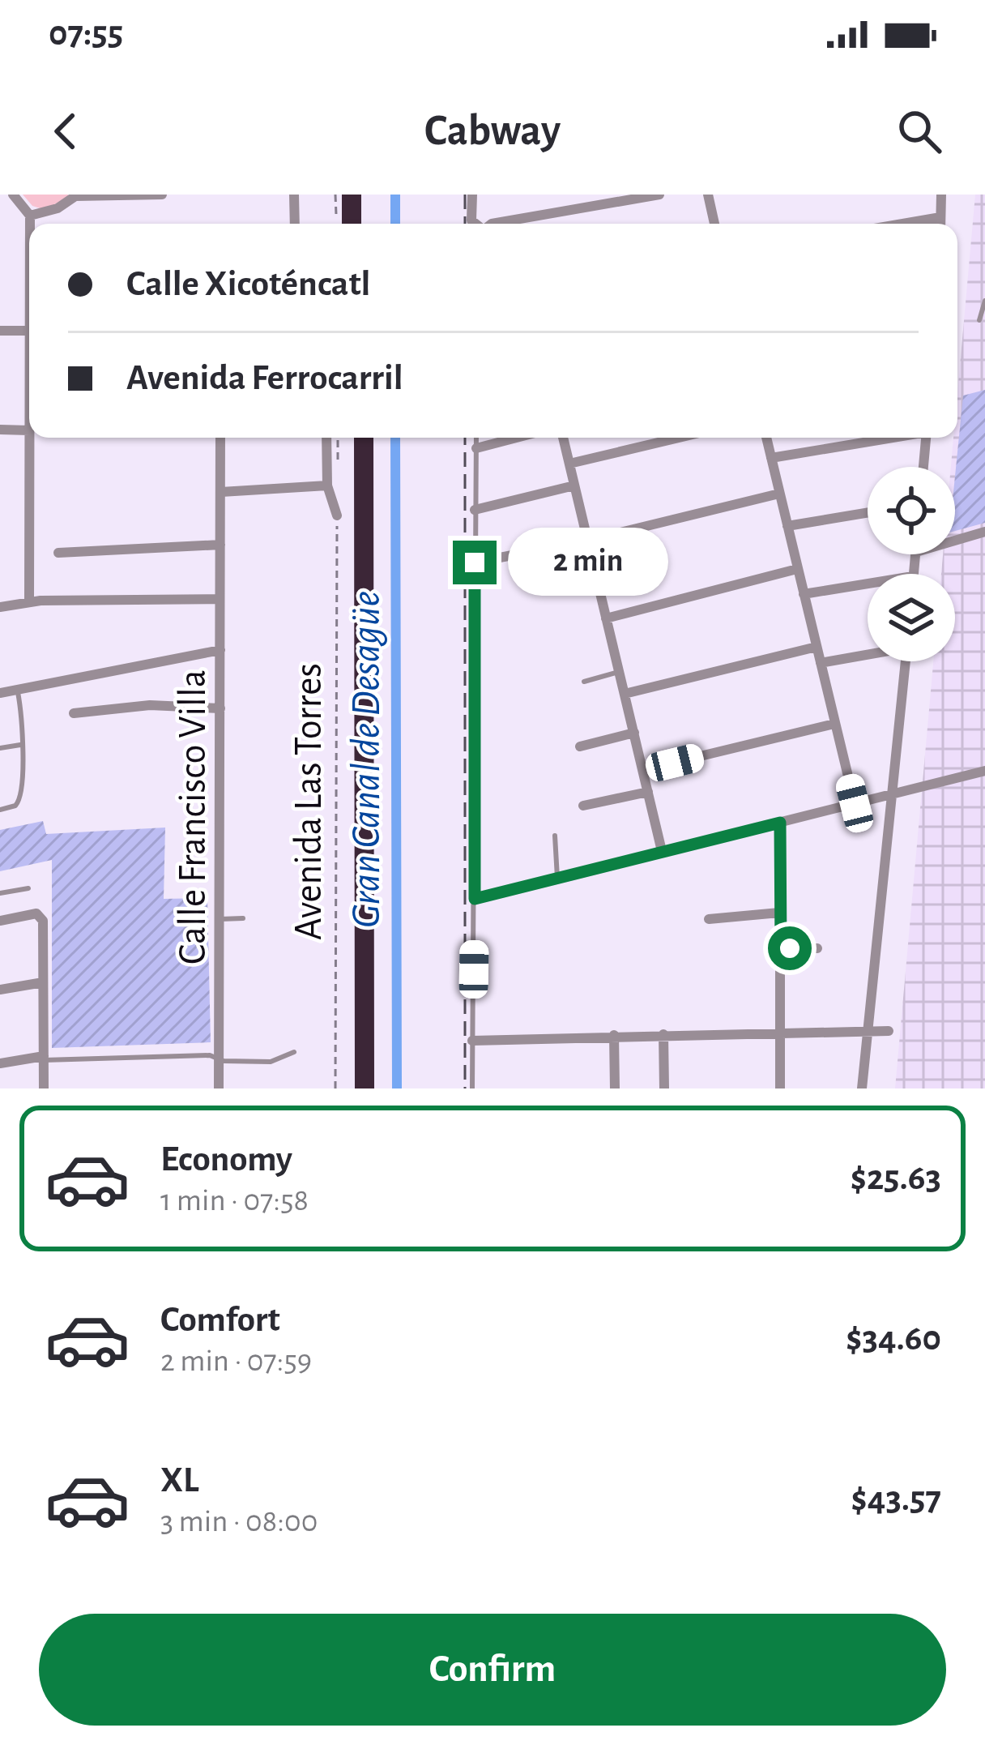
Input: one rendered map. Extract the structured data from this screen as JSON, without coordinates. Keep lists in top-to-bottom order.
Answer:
{
  "streets": {
    "street": ["Calle Francisco Villa"],
    "path": ["Avenida Las Torres"]
  },
  "water": ["Gran Canal de Desagüe"],
  "page": {
    "status": "07:55",
    "header": "Cabway",
    "banner": ["Calle Xicoténcatl", "Avenida Ferrocarril"],
    "bubble": "2 min",
    "list": [
      {
        "name": "Economy",
        "note": "1 min · 07:58",
        "value": "$25.63"
      },
      {
        "name": "Comfort",
        "note": "2 min · 07:59",
        "value": "$34.60"
      },
      {
        "name": "XL",
        "note": "3 min · 08:00",
        "value": "$43.57"
      }
    ],
    "buttons": "Confirm"
  }
}
